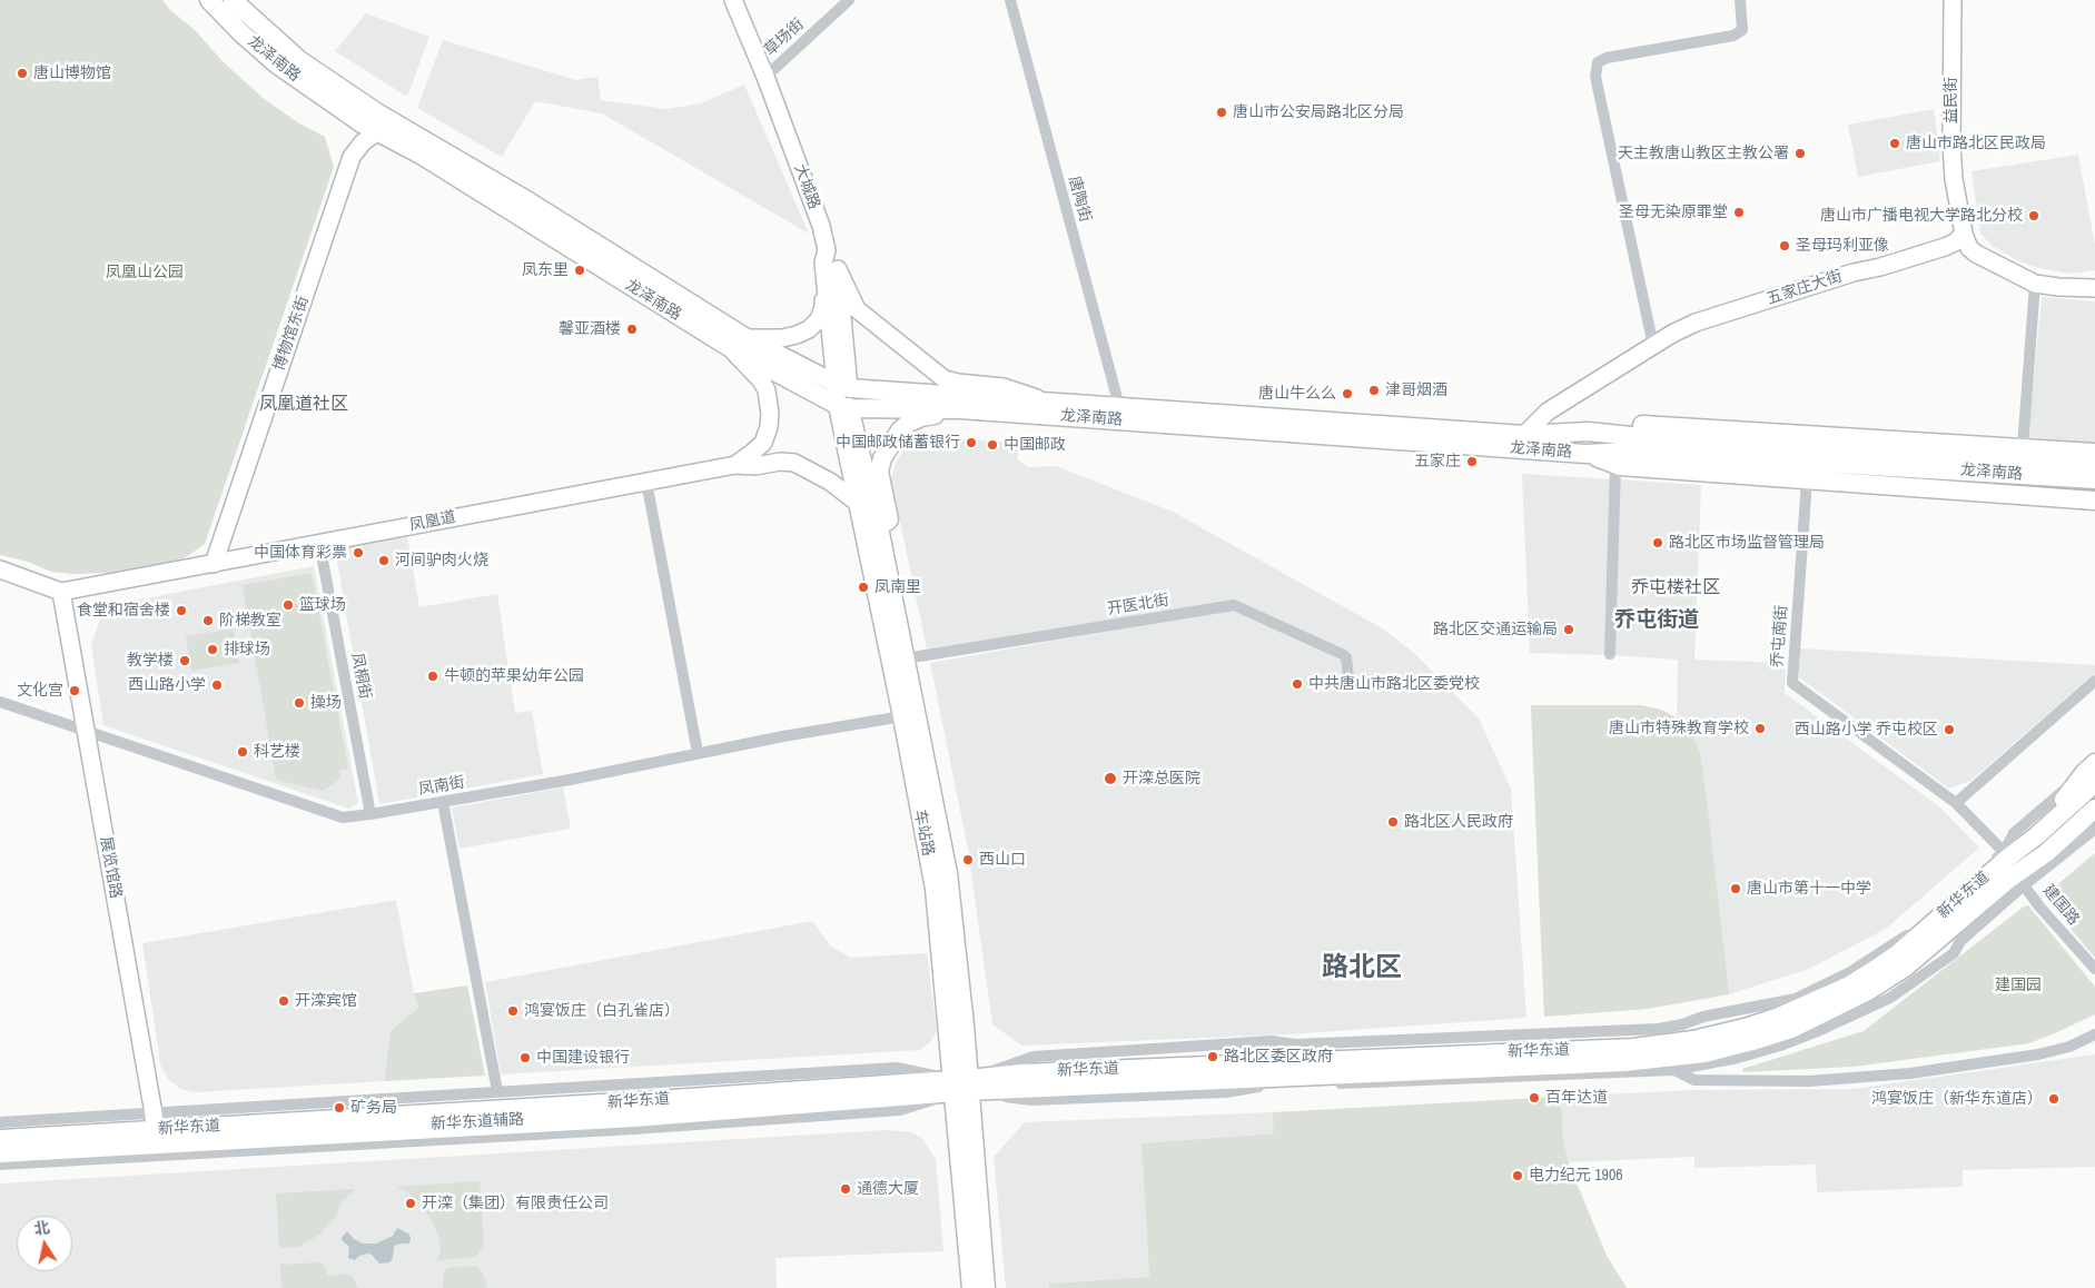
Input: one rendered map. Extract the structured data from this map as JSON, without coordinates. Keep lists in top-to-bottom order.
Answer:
{
  "streets": {
    "main road": ["龙泽南路", "车站路", "新华东道"],
    "street": [
      "草场街",
      "益民街",
      "大城路",
      "唐陶街",
      "五家庄大街",
      "博物馆东街",
      "凤凰道",
      "开医北街",
      "乔屯南街",
      "凤桐街",
      "凤南街",
      "展览馆路",
      "建国路",
      "新华东道辅路"
    ]
  },
  "crossings": [
    ["草场街", "大城路"],
    ["龙泽南路", "唐陶街"],
    ["龙泽南路", "五家庄大街"],
    ["龙泽南路", "博物馆东街"],
    ["龙泽南路", "车站路"],
    ["益民街", "五家庄大街"],
    ["博物馆东街", "凤凰道"],
    ["凤凰道", "凤桐街"],
    ["凤凰道", "车站路"],
    ["凤凰道", "展览馆路"],
    ["开医北街", "车站路"],
    ["乔屯南街", "新华东道"],
    ["凤桐街", "凤南街"],
    ["凤南街", "车站路"],
    ["凤南街", "展览馆路"],
    ["车站路", "新华东道"],
    ["车站路", "新华东道辅路"],
    ["展览馆路", "新华东道"],
    ["展览馆路", "新华东道辅路"],
    ["新华东道", "新华东道辅路"]
  ],
  "districts": [
    "凤凰道社区",
    "乔屯楼社区",
    "乔屯街道",
    "路北区"
  ],
  "parks": ["凤凰山公园", "建国园"],
  "places": [
    "唐山博物馆",
    "唐山市公安局路北区分局",
    "唐山市路北区民政局",
    "天主教唐山教区主教公署",
    "圣母无染原罪堂",
    "唐山市广播电视大学路北分校",
    "圣母玛利亚像",
    "凤东里",
    "馨亚酒楼",
    "津哥烟酒",
    "唐山牛么么",
    "中国邮政储蓄银行",
    "中国邮政",
    "五家庄",
    "路北区市场监督管理局",
    "中国体育彩票",
    "河间驴肉火烧",
    "凤南里",
    "篮球场",
    "食堂和宿舍楼",
    "阶梯教室",
    "路北区交通运输局",
    "排球场",
    "教学楼",
    "牛顿的苹果幼年公园",
    "中共唐山市路北区委党校",
    "西山路小学",
    "文化宫",
    "操场",
    "唐山市特殊教育学校",
    "西山路小学 乔屯校区",
    "科艺楼",
    "开滦总医院",
    "路北区人民政府",
    "西山口",
    "唐山市第十一中学",
    "开滦宾馆",
    "鸿宴饭庄（白孔雀店）",
    "路北区委区政府",
    "中国建设银行",
    "百年达道",
    "鸿宴饭庄（新华东道店）",
    "矿务局",
    "电力纪元 1906",
    "通德大厦",
    "开滦（集团）有限责任公司"
  ],
  "north": "top"
}
